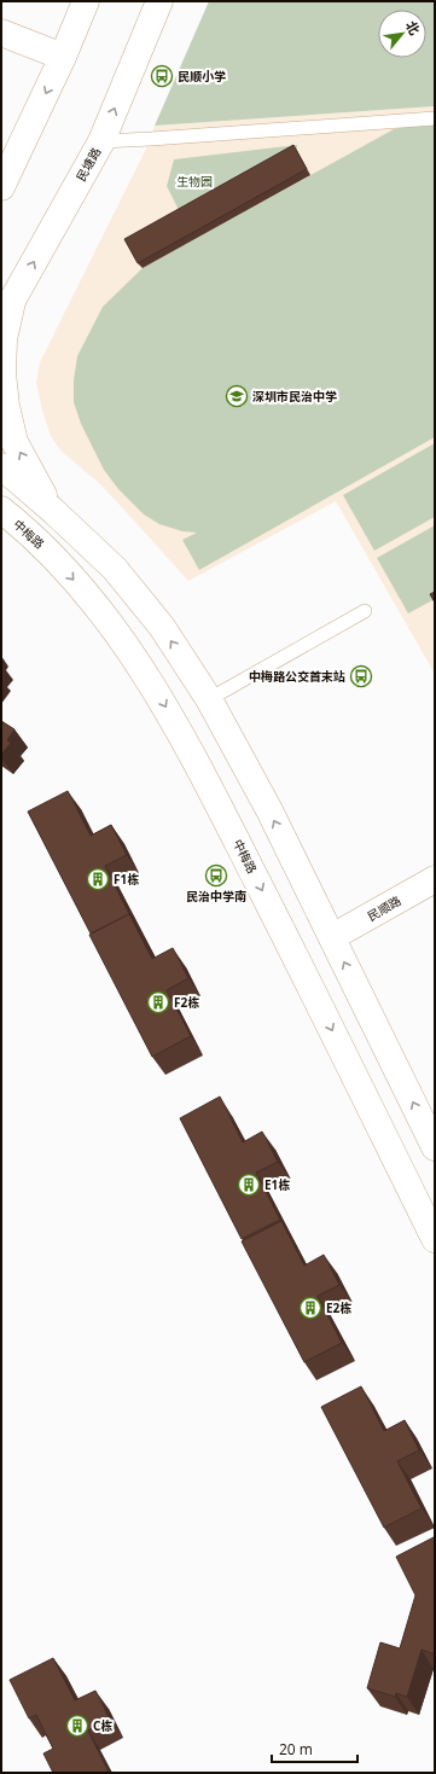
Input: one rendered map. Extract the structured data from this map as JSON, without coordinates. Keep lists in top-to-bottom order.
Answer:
{
  "streets": {
    "main road": ["民塘路", "中梅路", "民顺路"]
  },
  "parks": ["生物园"],
  "places": {
    "bus stop": ["民顺小学", "中梅路公交首末站", "民治中学南"],
    "school or university": ["深圳市民治中学"],
    "building": [
      "F1栋",
      "F2栋",
      "E1栋",
      "E2栋",
      "C栋"
    ]
  },
  "scale_bar": "20 m",
  "north": "top right"
}
